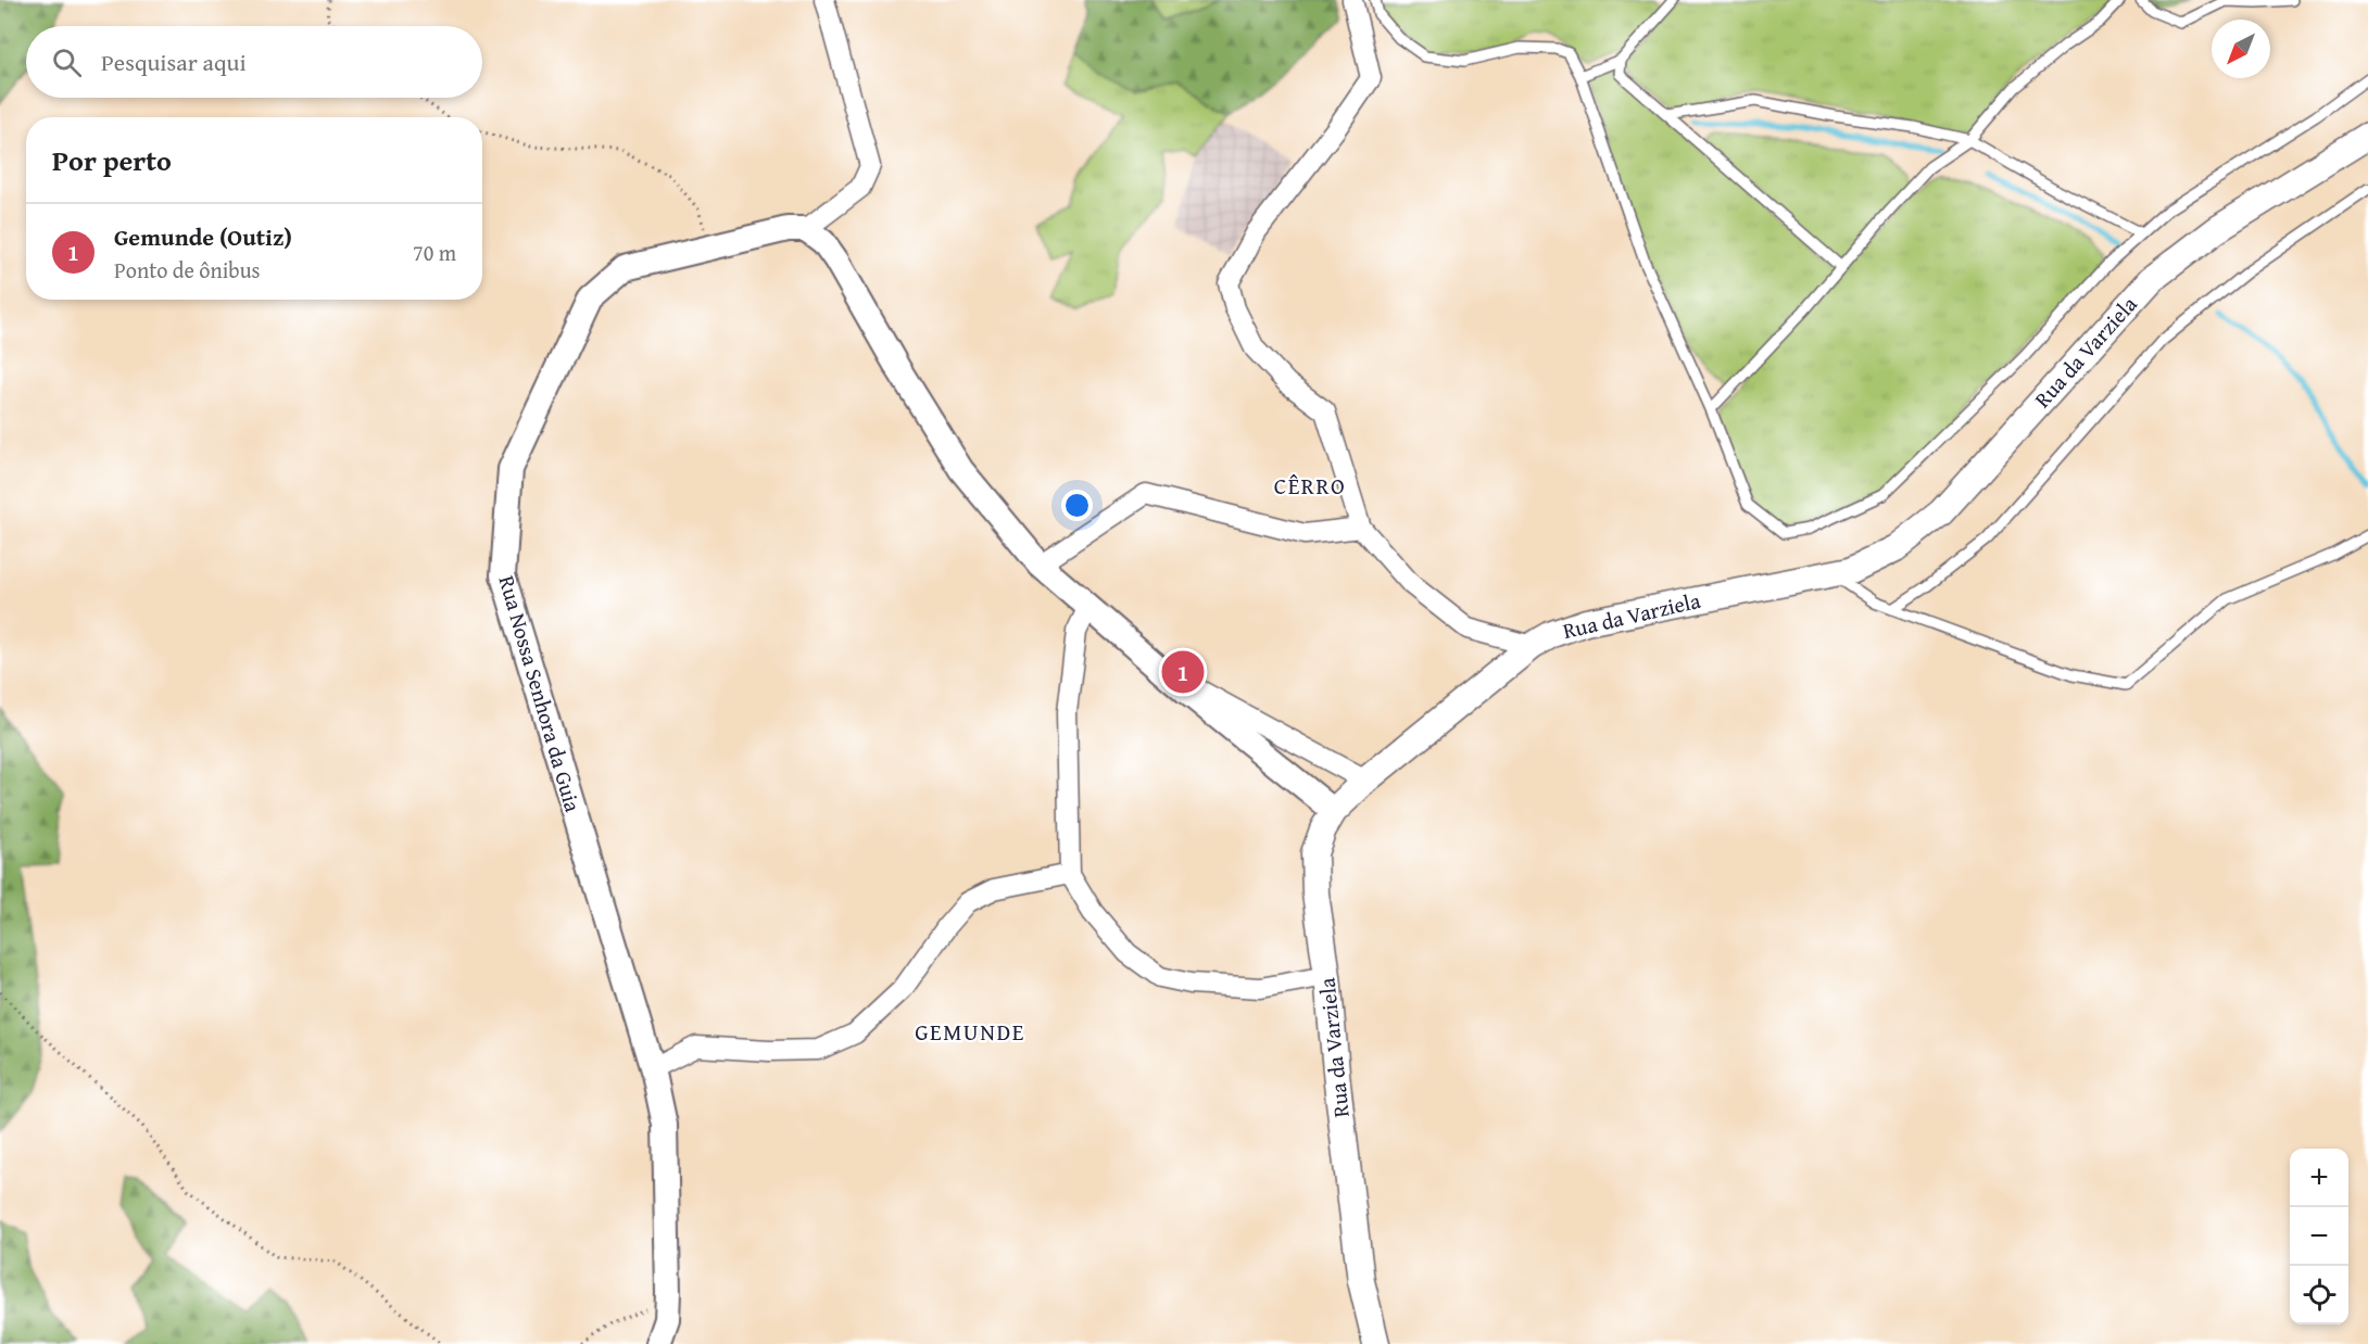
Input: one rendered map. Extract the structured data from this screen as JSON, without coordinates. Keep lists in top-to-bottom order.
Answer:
{
  "streets": {
    "main road": ["Rua da Varziela"],
    "street": ["Rua Nossa Senhora da Guia"]
  },
  "districts": ["CÊRRO", "GEMUNDE"],
  "north": "bottom left",
  "page": {
    "search": "Pesquisar aqui",
    "heading": "Por perto",
    "list": [
      {
        "mark": "1",
        "name": "Gemunde (Outiz)",
        "note": "Ponto de ônibus",
        "value": "70 m"
      }
    ],
    "pins": "1",
    "map_buttons": ["+", "−"]
  }
}
